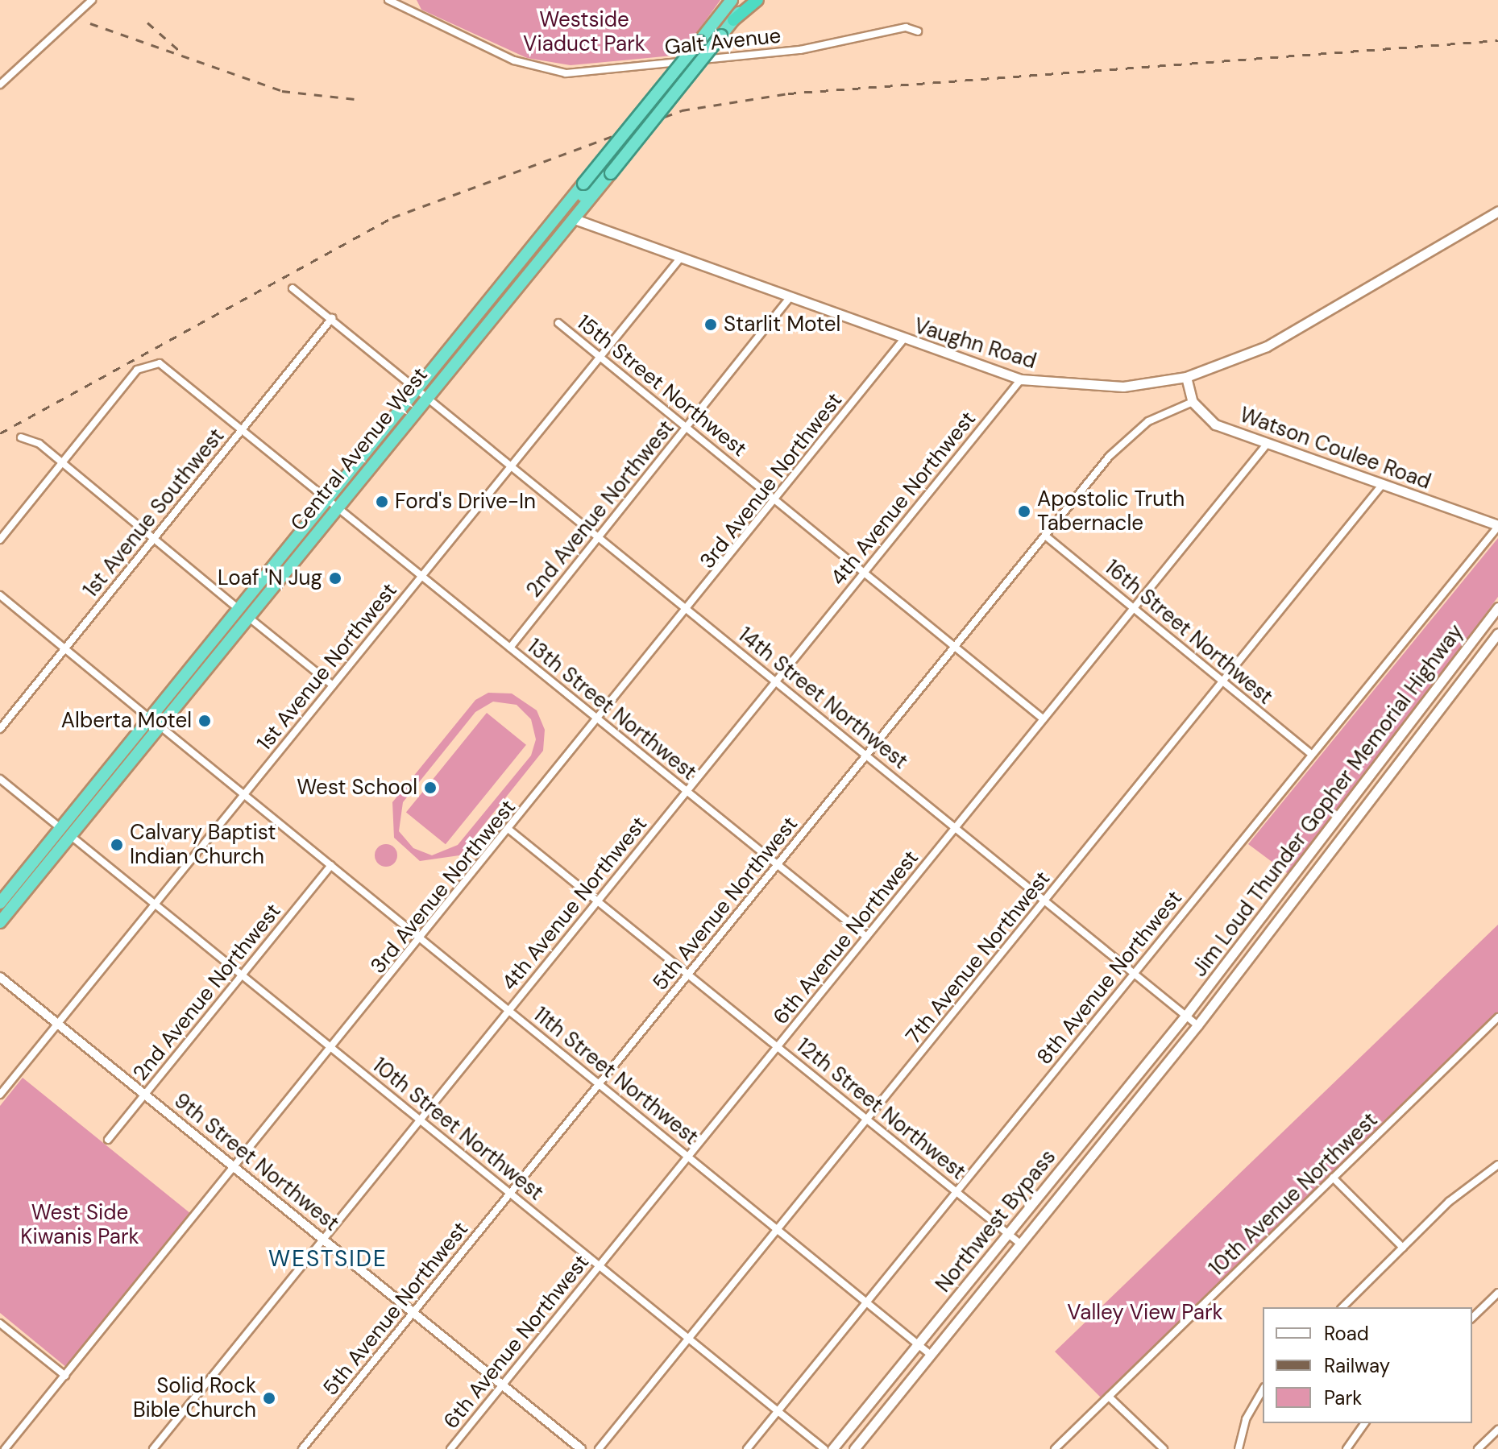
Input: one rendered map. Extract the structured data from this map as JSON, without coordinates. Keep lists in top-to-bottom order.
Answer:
{
  "streets": {
    "highway": ["Central Avenue West"],
    "main road": [
      "Vaughn Road",
      "Watson Coulee Road",
      "Jim Loud Thunder Gopher Memorial Highway",
      "Northwest Bypass"
    ],
    "street": [
      "Galt Avenue",
      "15th Street Northwest",
      "3rd Avenue Northwest",
      "4th Avenue Northwest",
      "2nd Avenue Northwest",
      "1st Avenue Southwest",
      "16th Street Northwest",
      "1st Avenue Northwest",
      "14th Street Northwest",
      "13th Street Northwest",
      "5th Avenue Northwest",
      "6th Avenue Northwest",
      "7th Avenue Northwest",
      "8th Avenue Northwest",
      "11th Street Northwest",
      "12th Street Northwest",
      "10th Street Northwest",
      "9th Street Northwest",
      "10th Avenue Northwest"
    ]
  },
  "crossings": [
    ["Vaughn Road", "Central Avenue West"],
    ["Vaughn Road", "3rd Avenue Northwest"],
    ["Vaughn Road", "4th Avenue Northwest"],
    ["Vaughn Road", "2nd Avenue Northwest"],
    ["Vaughn Road", "1st Avenue Northwest"],
    ["15th Street Northwest", "3rd Avenue Northwest"],
    ["15th Street Northwest", "4th Avenue Northwest"],
    ["15th Street Northwest", "2nd Avenue Northwest"],
    ["15th Street Northwest", "1st Avenue Northwest"],
    ["15th Street Northwest", "5th Avenue Northwest"],
    ["15th Street Northwest", "6th Avenue Northwest"],
    ["Watson Coulee Road", "5th Avenue Northwest"],
    ["Watson Coulee Road", "6th Avenue Northwest"],
    ["Watson Coulee Road", "7th Avenue Northwest"],
    ["Watson Coulee Road", "8th Avenue Northwest"],
    ["Central Avenue West", "14th Street Northwest"],
    ["Central Avenue West", "13th Street Northwest"],
    ["Central Avenue West", "11th Street Northwest"],
    ["Central Avenue West", "10th Street Northwest"],
    ["3rd Avenue Northwest", "14th Street Northwest"],
    ["3rd Avenue Northwest", "13th Street Northwest"],
    ["3rd Avenue Northwest", "11th Street Northwest"],
    ["3rd Avenue Northwest", "12th Street Northwest"],
    ["3rd Avenue Northwest", "10th Street Northwest"],
    ["3rd Avenue Northwest", "9th Street Northwest"],
    ["4th Avenue Northwest", "14th Street Northwest"],
    ["4th Avenue Northwest", "13th Street Northwest"],
    ["4th Avenue Northwest", "11th Street Northwest"],
    ["4th Avenue Northwest", "12th Street Northwest"],
    ["4th Avenue Northwest", "10th Street Northwest"],
    ["4th Avenue Northwest", "9th Street Northwest"],
    ["2nd Avenue Northwest", "14th Street Northwest"],
    ["2nd Avenue Northwest", "13th Street Northwest"],
    ["2nd Avenue Northwest", "11th Street Northwest"],
    ["2nd Avenue Northwest", "10th Street Northwest"],
    ["2nd Avenue Northwest", "9th Street Northwest"],
    ["1st Avenue Southwest", "14th Street Northwest"],
    ["1st Avenue Southwest", "13th Street Northwest"],
    ["1st Avenue Southwest", "11th Street Northwest"],
    ["16th Street Northwest", "5th Avenue Northwest"],
    ["16th Street Northwest", "6th Avenue Northwest"],
    ["16th Street Northwest", "7th Avenue Northwest"],
    ["16th Street Northwest", "8th Avenue Northwest"],
    ["1st Avenue Northwest", "14th Street Northwest"],
    ["1st Avenue Northwest", "13th Street Northwest"],
    ["1st Avenue Northwest", "11th Street Northwest"],
    ["1st Avenue Northwest", "10th Street Northwest"],
    ["1st Avenue Northwest", "9th Street Northwest"],
    ["14th Street Northwest", "Jim Loud Thunder Gopher Memorial Highway"],
    ["14th Street Northwest", "5th Avenue Northwest"],
    ["14th Street Northwest", "6th Avenue Northwest"],
    ["14th Street Northwest", "7th Avenue Northwest"],
    ["14th Street Northwest", "8th Avenue Northwest"],
    ["14th Street Northwest", "Northwest Bypass"],
    ["13th Street Northwest", "5th Avenue Northwest"],
    ["13th Street Northwest", "6th Avenue Northwest"],
    ["Jim Loud Thunder Gopher Memorial Highway", "Northwest Bypass"],
    ["5th Avenue Northwest", "11th Street Northwest"],
    ["5th Avenue Northwest", "12th Street Northwest"],
    ["5th Avenue Northwest", "10th Street Northwest"],
    ["5th Avenue Northwest", "9th Street Northwest"],
    ["6th Avenue Northwest", "11th Street Northwest"],
    ["6th Avenue Northwest", "12th Street Northwest"],
    ["6th Avenue Northwest", "10th Street Northwest"],
    ["6th Avenue Northwest", "9th Street Northwest"],
    ["7th Avenue Northwest", "11th Street Northwest"],
    ["7th Avenue Northwest", "12th Street Northwest"],
    ["7th Avenue Northwest", "10th Street Northwest"],
    ["8th Avenue Northwest", "11th Street Northwest"],
    ["8th Avenue Northwest", "12th Street Northwest"],
    ["8th Avenue Northwest", "10th Street Northwest"],
    ["11th Street Northwest", "Northwest Bypass"],
    ["12th Street Northwest", "Northwest Bypass"]
  ],
  "districts": ["WESTSIDE"],
  "parks": ["Westside Viaduct Park", "West Side Kiwanis Park", "Valley View Park"],
  "places": [
    "Starlit Motel",
    "Ford's Drive-In",
    "Apostolic Truth Tabernacle",
    "Loaf 'N Jug",
    "Alberta Motel",
    "West School",
    "Calvary Baptist Indian Church",
    "Solid Rock Bible Church"
  ],
  "legend": ["Road", "Railway", "Park"]
}
